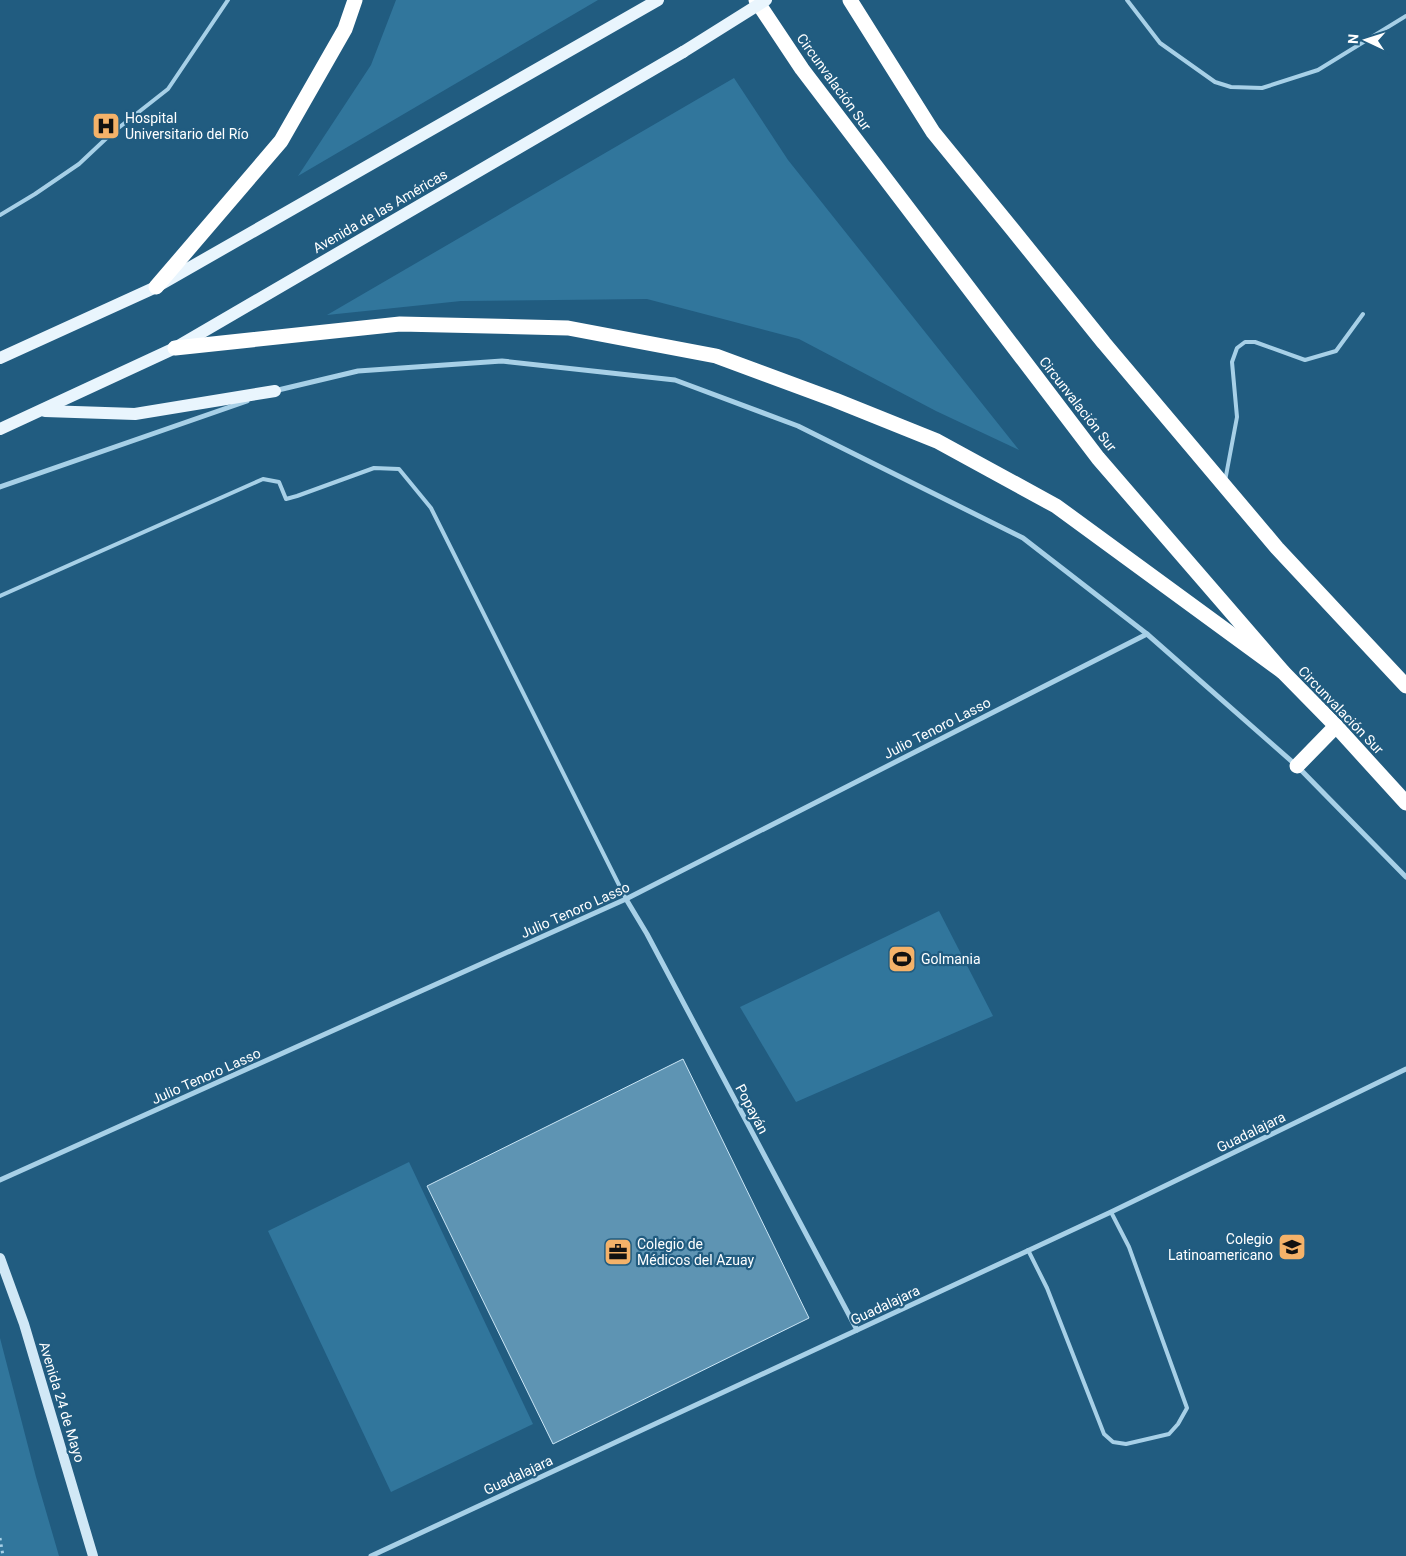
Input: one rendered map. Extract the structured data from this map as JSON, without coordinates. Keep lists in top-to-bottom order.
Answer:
{
  "streets": {
    "highway": ["Circunvalación Sur"],
    "main road": ["Avenida de las Américas", "Avenida 24 de Mayo"],
    "street": ["Julio Tenoro Lasso", "Popayán", "Guadalajara"]
  },
  "crossings": [
    ["Julio Tenoro Lasso", "Popayán"],
    ["Popayán", "Guadalajara"]
  ],
  "places": {
    "hospital": ["Hospital Universitario del Río"],
    "sports": ["Golmania"],
    "school or university": ["Colegio Latinoamericano"],
    "office": ["Colegio de Médicos del Azuay"]
  },
  "north": "left"
}
